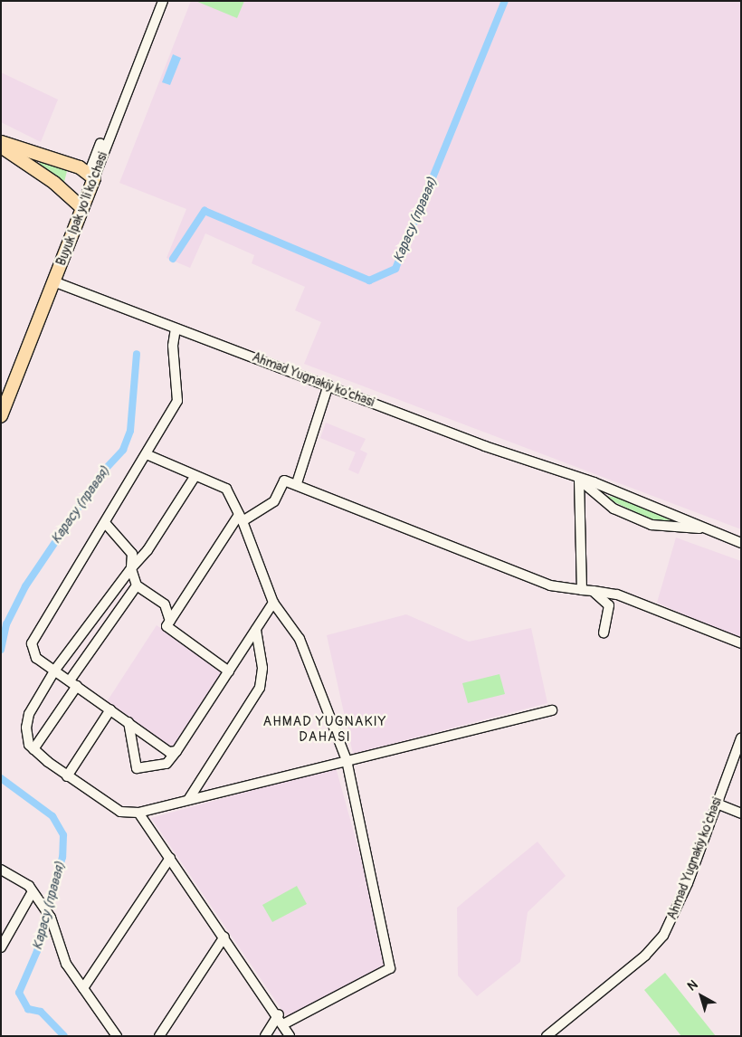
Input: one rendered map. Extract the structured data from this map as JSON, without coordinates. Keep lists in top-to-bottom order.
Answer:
{
  "streets": {
    "main road": ["Buyuk Ipak yo'li ko'chasi"],
    "street": ["Ahmad Yugnakiy ko'chasi"]
  },
  "crossings": [
    ["Buyuk Ipak yo'li ko'chasi", "Ahmad Yugnakiy ko'chasi"]
  ],
  "districts": ["AHMAD YUGNAKIY DAHASI"],
  "water": ["Карасу (правая)"],
  "north": "top left"
}
